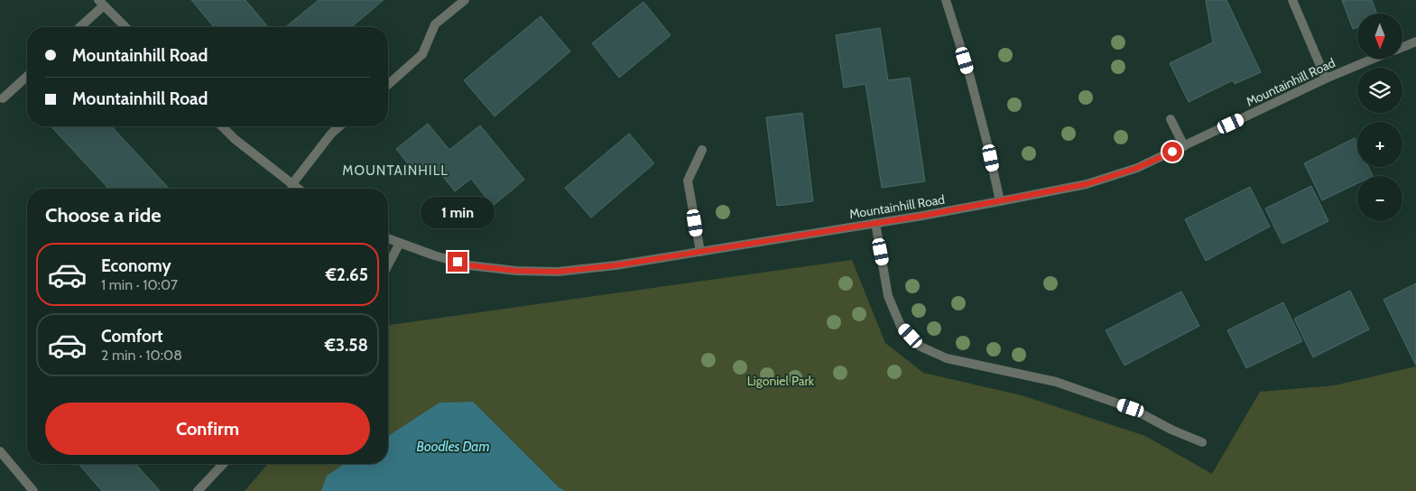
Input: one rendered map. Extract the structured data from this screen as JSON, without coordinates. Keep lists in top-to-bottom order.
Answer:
{
  "streets": {
    "street": ["Mountainhill Road"]
  },
  "districts": ["MOUNTAINHILL"],
  "water": ["Boodles Dam"],
  "parks": ["Ligoniel Park"],
  "north": "bottom",
  "page": {
    "map_buttons": ["+", "−"],
    "banner": ["Mountainhill Road", "Mountainhill Road"],
    "heading": "Choose a ride",
    "bubble": "1 min",
    "list": [
      {
        "name": "Economy",
        "note": "1 min · 10:07",
        "value": "€2.65"
      },
      {
        "name": "Comfort",
        "note": "2 min · 10:08",
        "value": "€3.58"
      }
    ],
    "buttons": "Confirm"
  }
}
